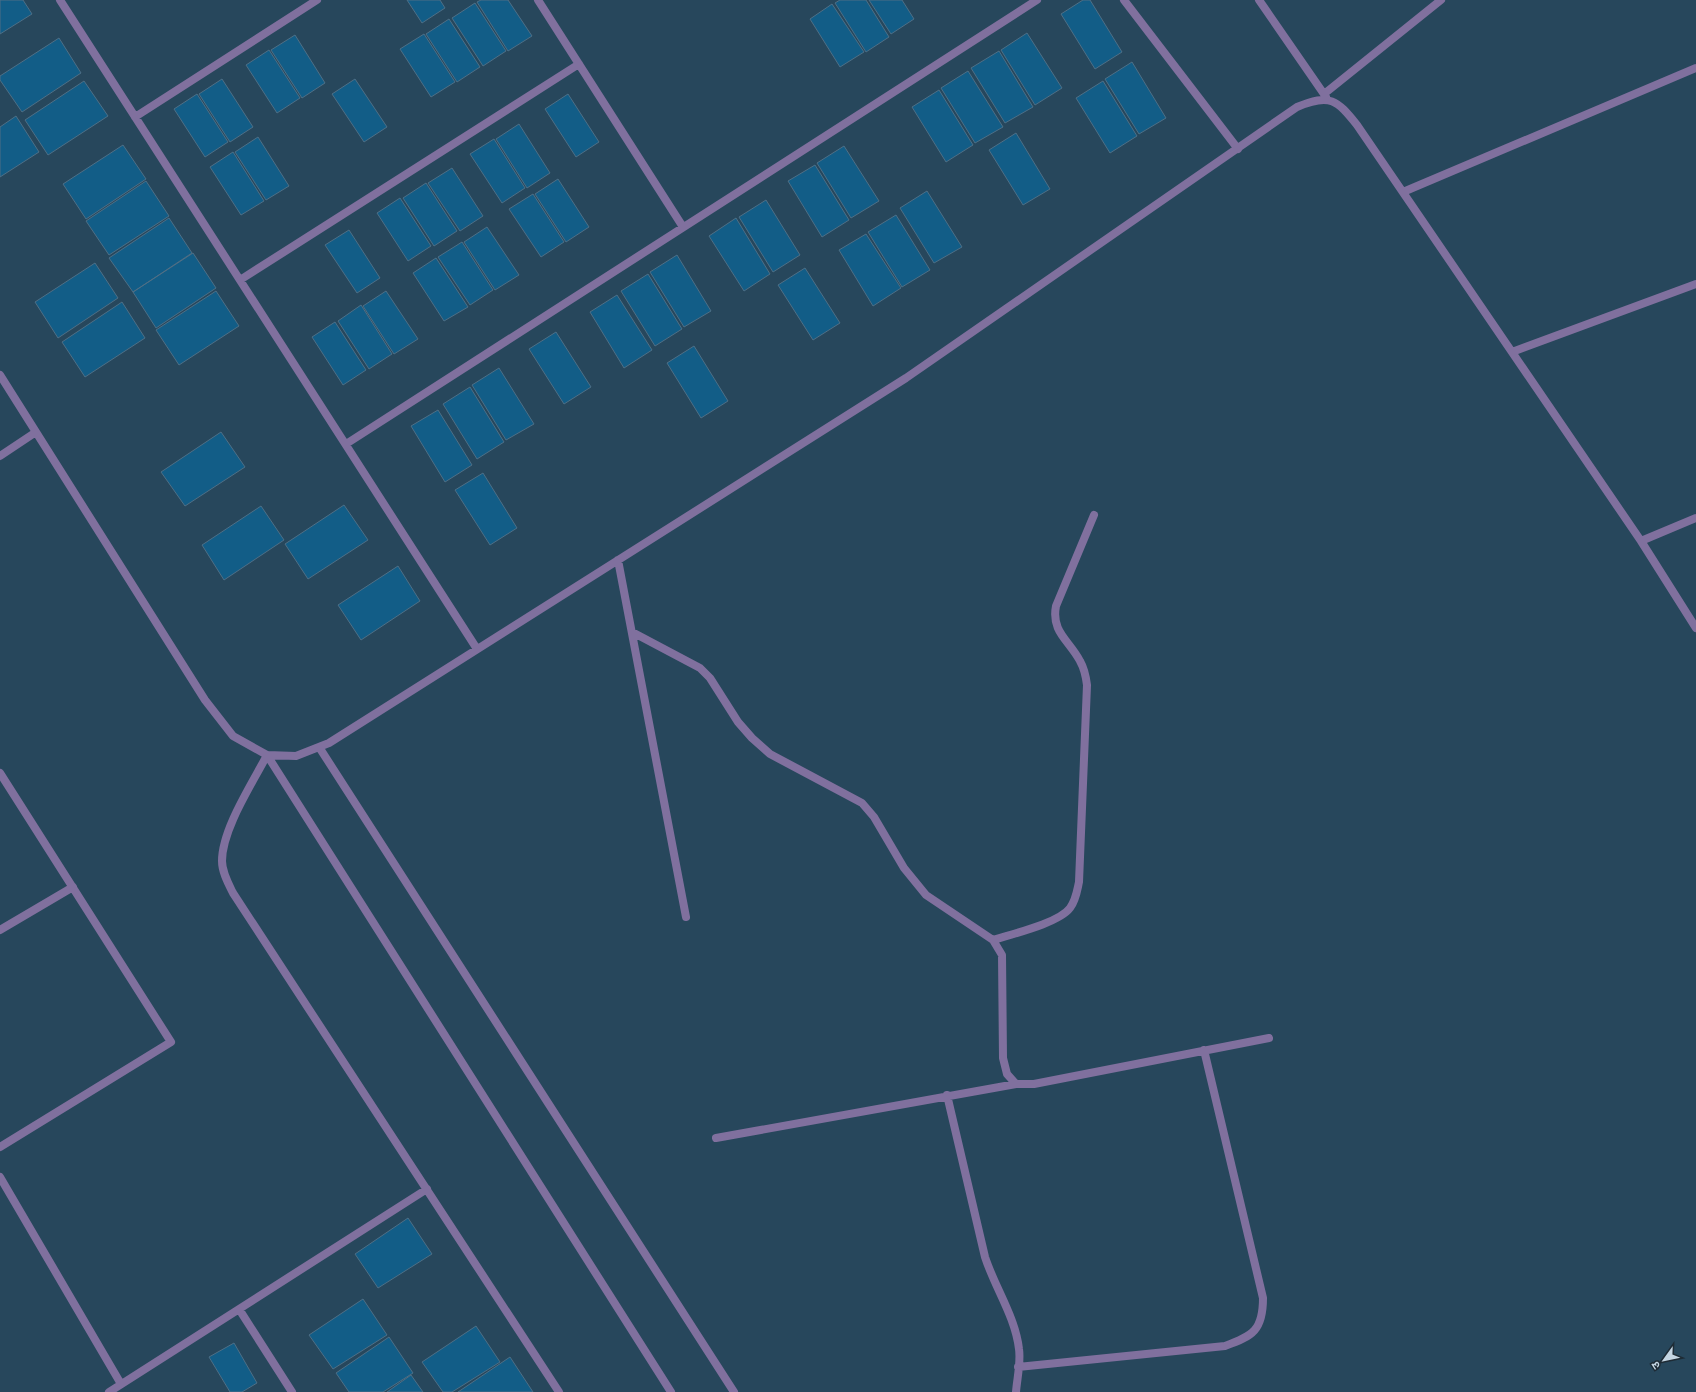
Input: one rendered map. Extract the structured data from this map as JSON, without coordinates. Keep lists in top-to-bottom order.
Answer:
{
  "north": "bottom left"
}
